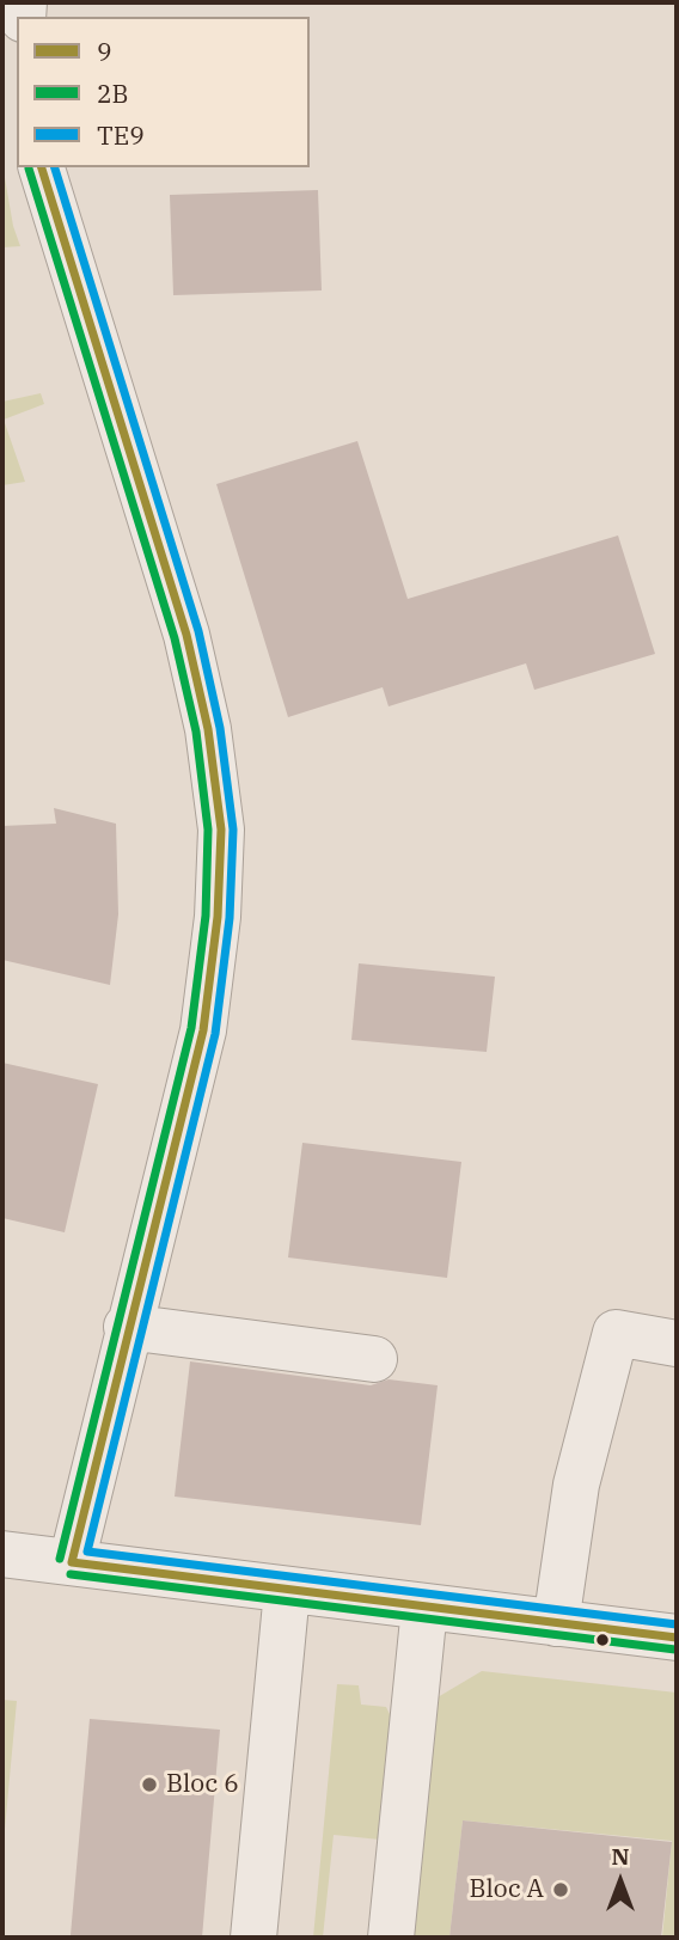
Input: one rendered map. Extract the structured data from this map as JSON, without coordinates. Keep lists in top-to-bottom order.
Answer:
{
  "places": ["Bloc 6", "Bloc A"],
  "lines": ["transit line 9", "transit line TE9", "transit line 2B"],
  "legend": ["9", "2B", "TE9"],
  "north": "top"
}
